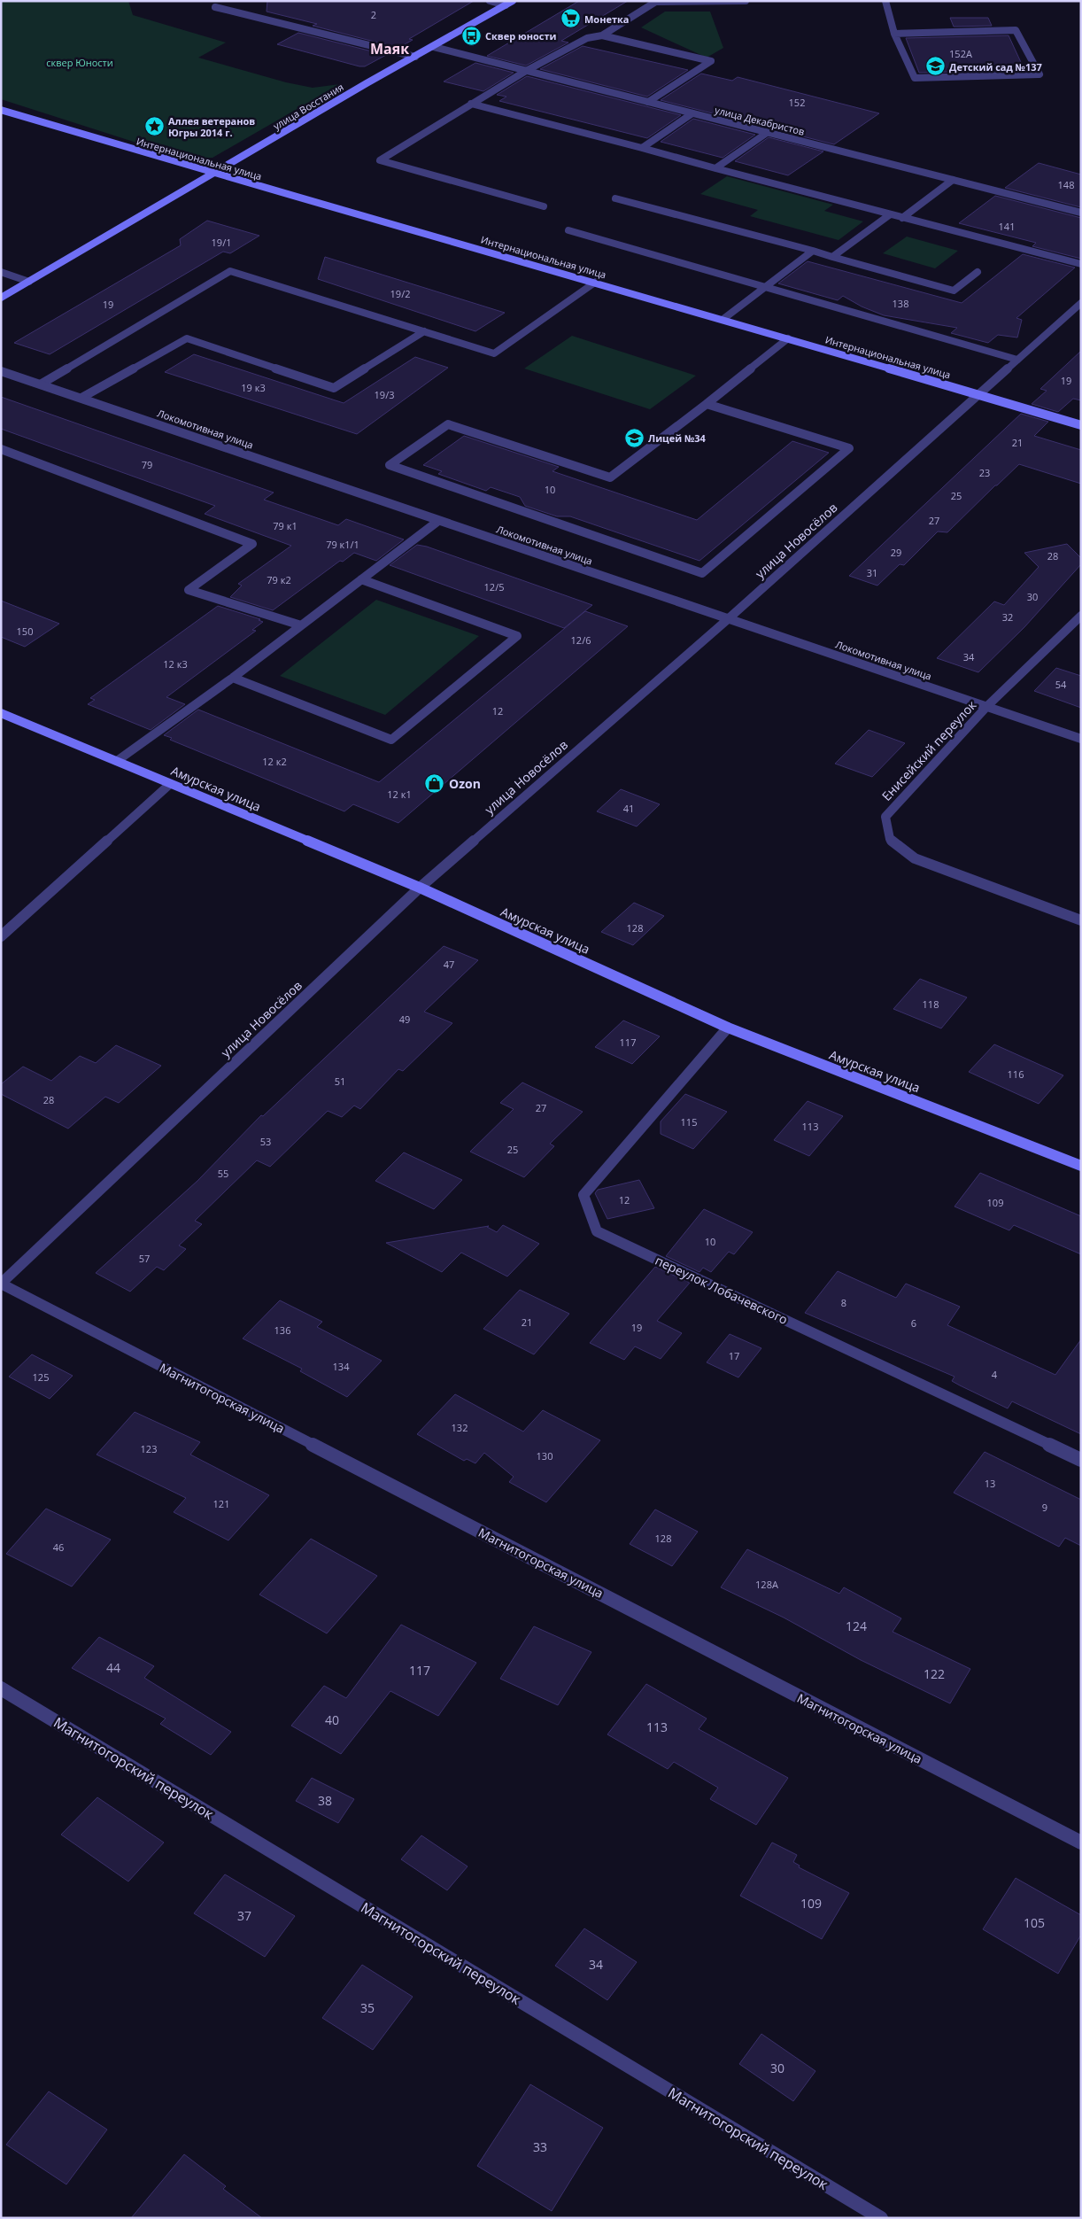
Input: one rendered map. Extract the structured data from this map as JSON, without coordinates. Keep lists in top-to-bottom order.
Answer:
{
  "streets": {
    "street": [
      "улица Восстания",
      "улица Декабристов",
      "Интернациональная улица",
      "Локомотивная улица",
      "улица Новосёлов",
      "Енисейский переулок",
      "Амурская улица",
      "переулок Лобачевского",
      "Магнитогорская улица",
      "Магнитогорский переулок"
    ]
  },
  "crossings": [
    ["улица Восстания", "улица Декабристов"],
    ["улица Восстания", "Интернациональная улица"],
    ["Интернациональная улица", "улица Новосёлов"],
    ["Локомотивная улица", "улица Новосёлов"],
    ["Локомотивная улица", "Енисейский переулок"],
    ["улица Новосёлов", "Амурская улица"],
    ["улица Новосёлов", "Магнитогорская улица"],
    ["Амурская улица", "переулок Лобачевского"]
  ],
  "districts": ["Маяк"],
  "parks": ["сквер Юности"],
  "places": {
    "supermarket": ["Монетка"],
    "bus stop": ["Сквер юности"],
    "school or university": ["Детский сад №137", "Лицей №34"],
    "place": ["Аллея ветеранов Югры 2014 г."],
    "shop": ["Ozon"]
  },
  "house_numbers": [
    "2",
    "152А",
    "152",
    "148",
    "141",
    "19/1",
    "19/2",
    "138",
    "19",
    "19",
    "19 к3",
    "19/3",
    "21",
    "79",
    "23",
    "10",
    "25",
    "27",
    "79 к1",
    "79 к1/1",
    "29",
    "28",
    "31",
    "79 к2",
    "12/5",
    "30",
    "32",
    "150",
    "12/6",
    "34",
    "12 к3",
    "54",
    "12",
    "12 к2",
    "12 к1",
    "41",
    "128",
    "47",
    "118",
    "49",
    "117",
    "116",
    "51",
    "28",
    "27",
    "115",
    "113",
    "53",
    "25",
    "55",
    "12",
    "109",
    "10",
    "57",
    "8",
    "21",
    "6",
    "19",
    "136",
    "17",
    "134",
    "4",
    "125",
    "132",
    "123",
    "130",
    "13",
    "121",
    "9",
    "128",
    "46",
    "128А",
    "124",
    "44",
    "117",
    "122",
    "40",
    "113",
    "38",
    "109",
    "37",
    "105",
    "34",
    "35",
    "30",
    "33"
  ]
}
